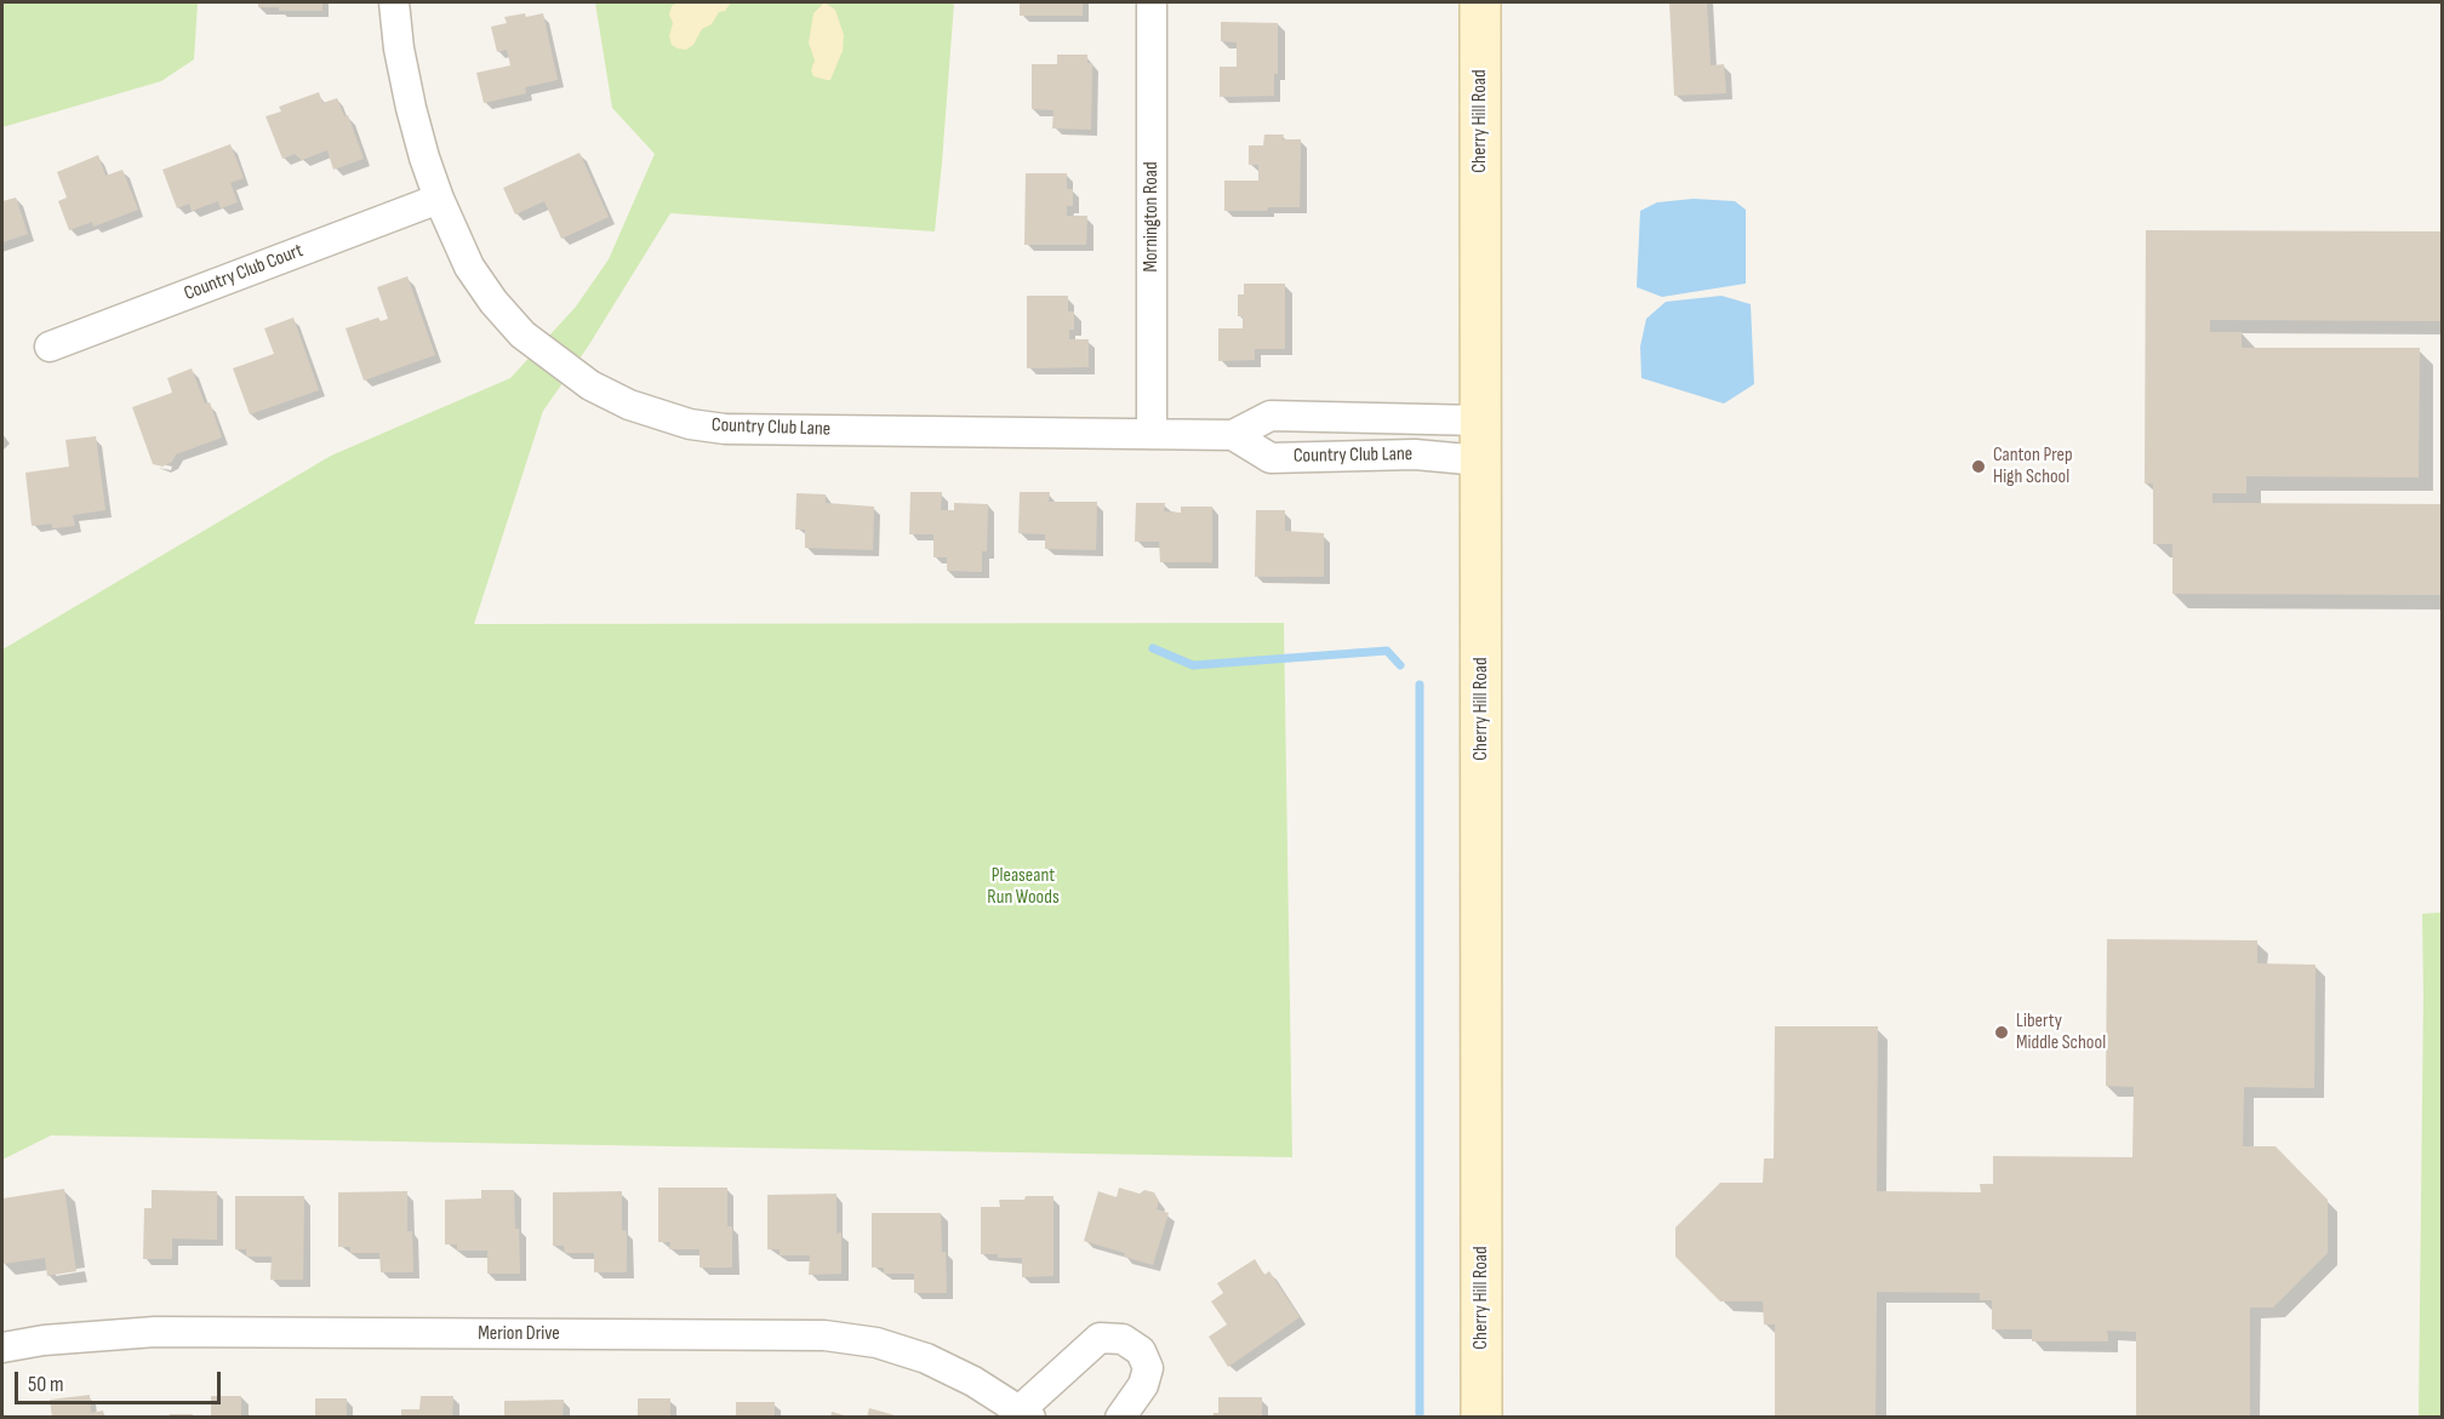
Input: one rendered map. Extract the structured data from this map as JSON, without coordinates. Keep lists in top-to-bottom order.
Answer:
{
  "streets": {
    "main road": ["Cherry Hill Road"],
    "street": [
      "Mornington Road",
      "Country Club Court",
      "Country Club Lane",
      "Merion Drive"
    ]
  },
  "crossings": [
    ["Cherry Hill Road", "Country Club Lane"],
    ["Mornington Road", "Country Club Lane"],
    ["Country Club Court", "Country Club Lane"]
  ],
  "parks": ["Pleaseant Run Woods"],
  "places": ["Canton Prep High School", "Liberty Middle School"],
  "scale_bar": "50 m"
}
